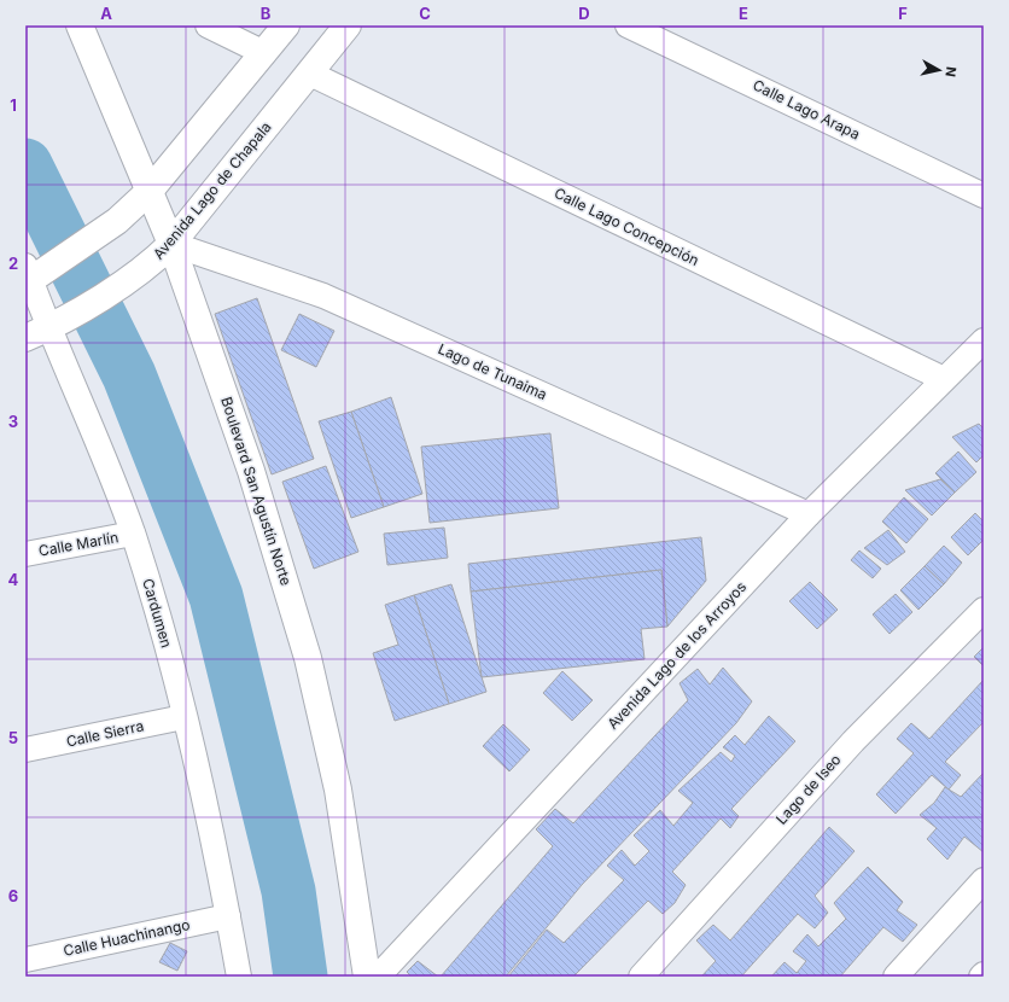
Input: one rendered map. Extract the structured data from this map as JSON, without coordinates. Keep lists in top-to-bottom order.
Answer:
{
  "streets": {
    "main road": ["Avenida Lago de Chapala", "Boulevard San Agustín Norte"],
    "street": [
      "Calle Lago Arapa",
      "Calle Lago Concepción",
      "Lago de Tunaima",
      "Calle Marlín",
      "Cardumen",
      "Avenida Lago de los Arroyos",
      "Calle Sierra",
      "Lago de Iseo",
      "Calle Huachinango"
    ]
  },
  "crossings": [
    ["Avenida Lago de Chapala", "Calle Lago Concepción"],
    ["Avenida Lago de Chapala", "Lago de Tunaima"],
    ["Avenida Lago de Chapala", "Boulevard San Agustín Norte"],
    ["Avenida Lago de Chapala", "Cardumen"],
    ["Calle Lago Concepción", "Avenida Lago de los Arroyos"],
    ["Lago de Tunaima", "Boulevard San Agustín Norte"],
    ["Lago de Tunaima", "Avenida Lago de los Arroyos"],
    ["Calle Marlín", "Cardumen"],
    ["Cardumen", "Calle Sierra"],
    ["Cardumen", "Calle Huachinango"]
  ],
  "north": "right",
  "grid": {
    "columns": [
      "A",
      "B",
      "C",
      "D",
      "E",
      "F"
    ],
    "rows": [
      "1",
      "2",
      "3",
      "4",
      "5",
      "6"
    ]
  }
}
